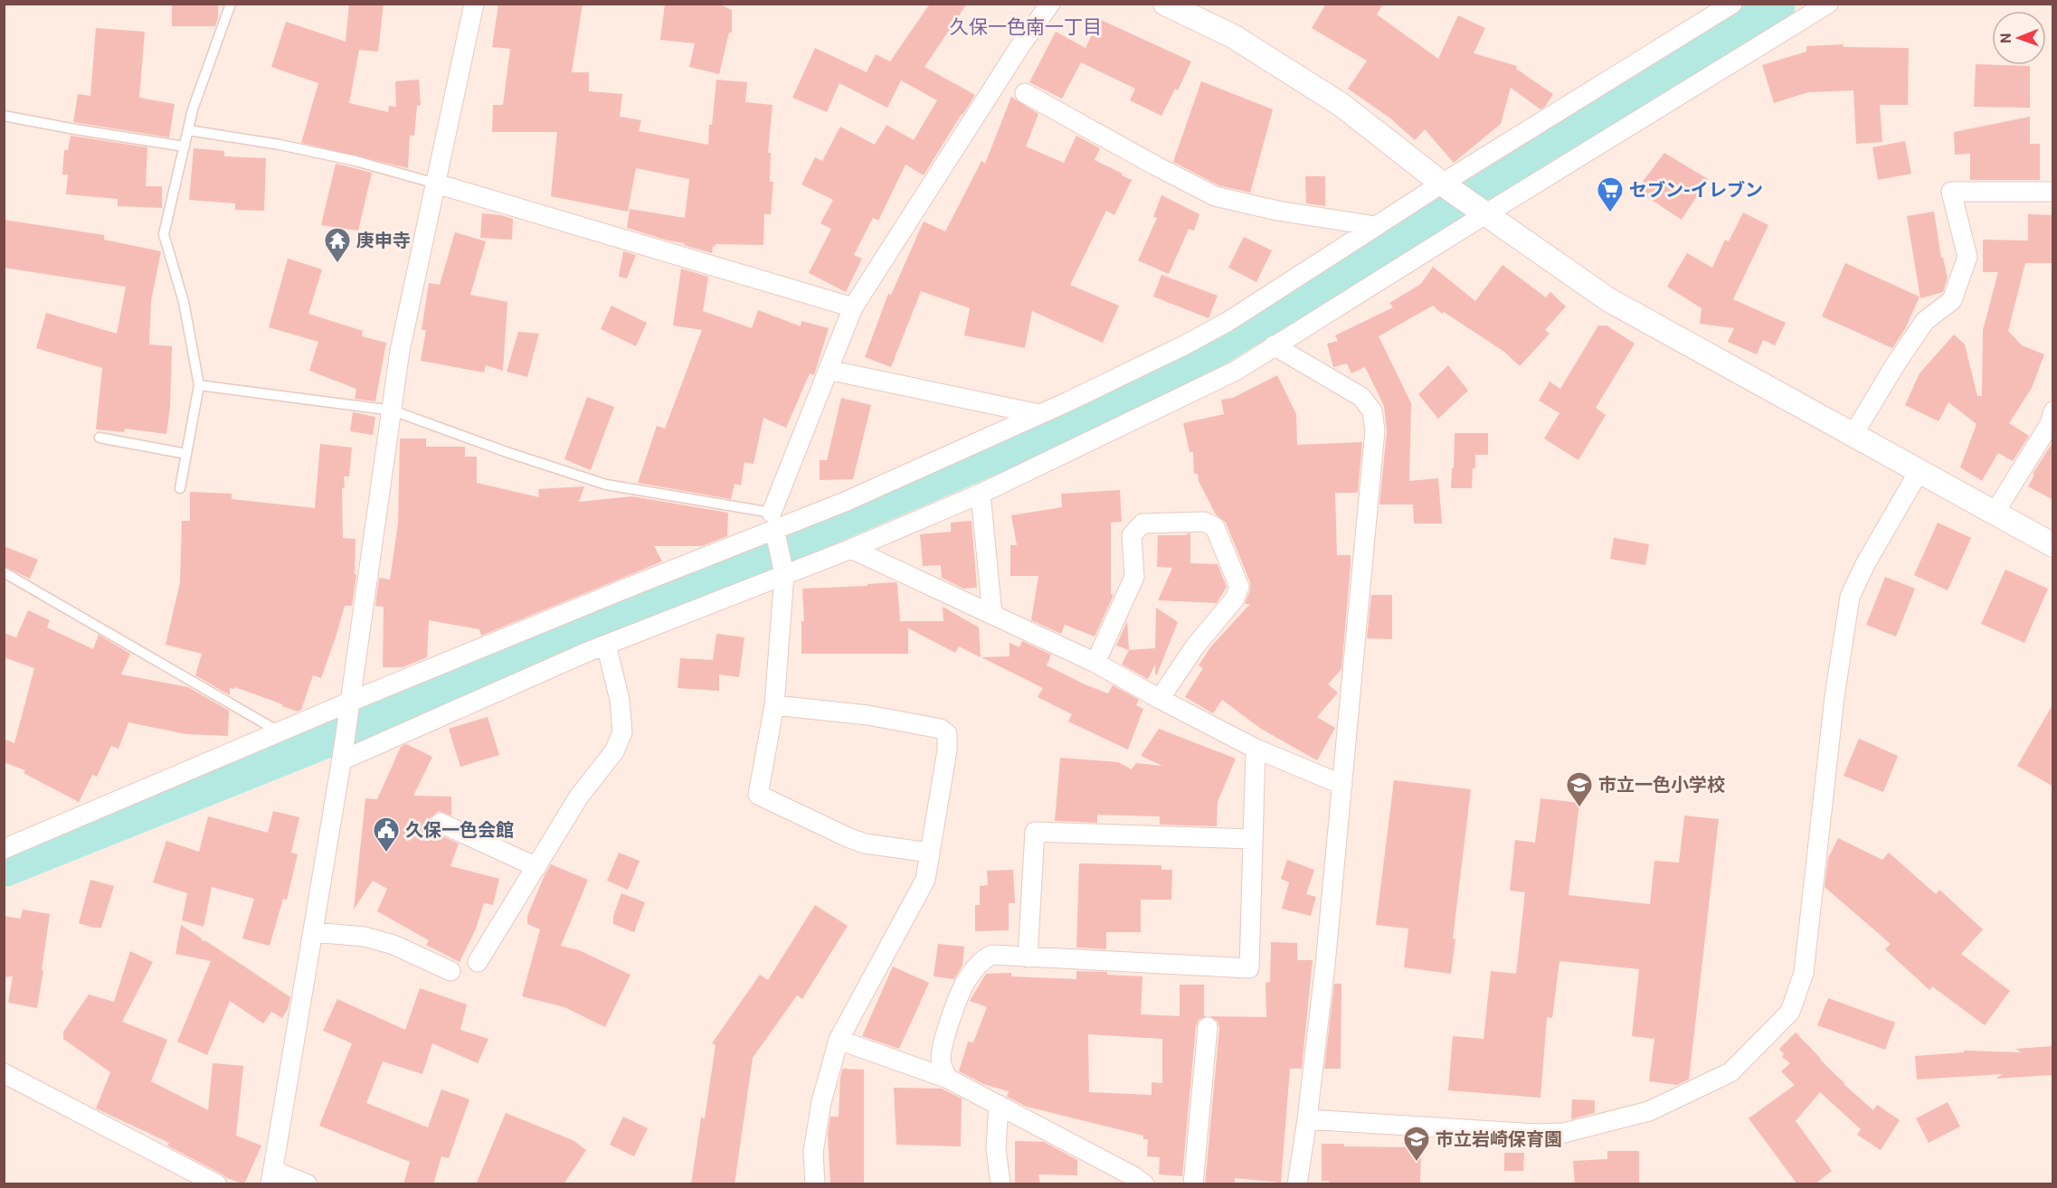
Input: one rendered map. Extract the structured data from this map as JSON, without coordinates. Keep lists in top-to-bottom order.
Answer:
{
  "districts": ["久保一色南一丁目"],
  "places": {
    "supermarket": ["セブン-イレブン"],
    "temple": ["庚申寺"],
    "school or university": ["市立一色小学校", "市立岩崎保育園"],
    "public building": ["久保一色会館"]
  },
  "north": "left"
}
